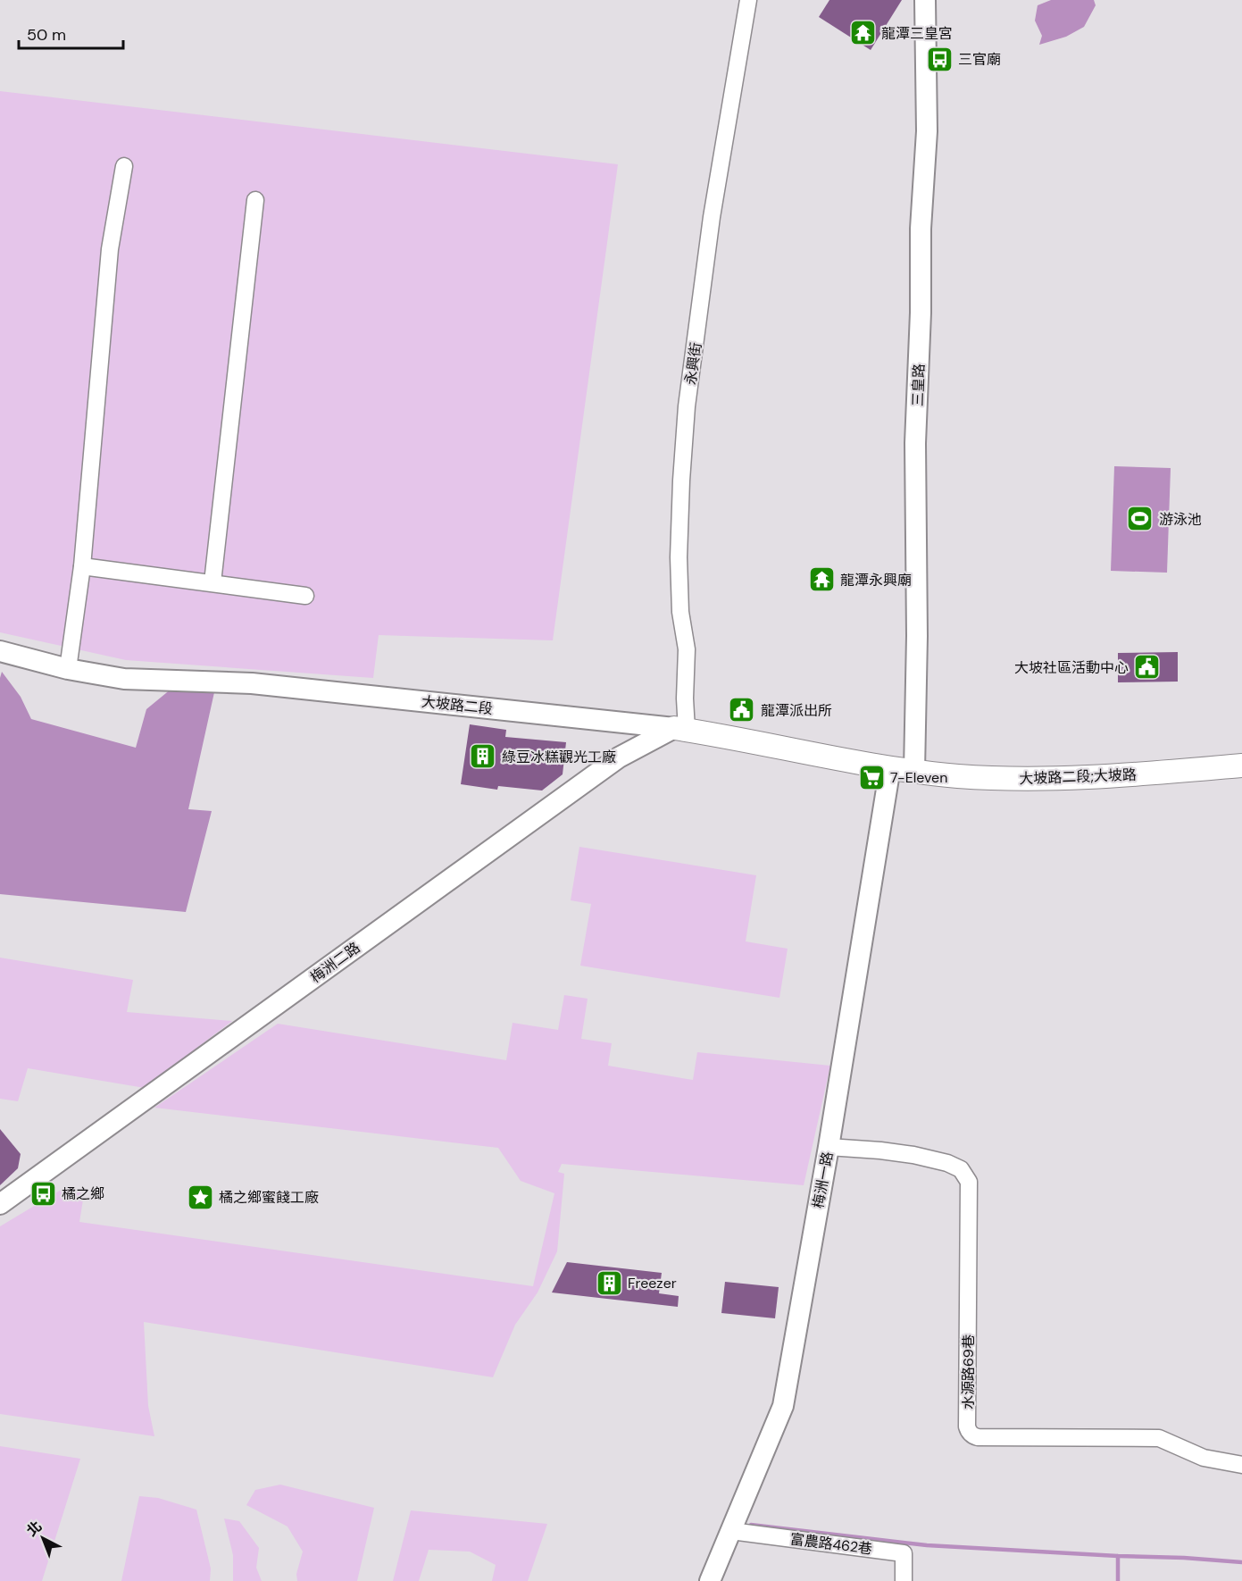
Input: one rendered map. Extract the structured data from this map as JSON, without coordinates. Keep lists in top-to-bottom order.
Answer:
{
  "streets": {
    "main road": ["大坡路二段", "大坡路二段;大坡路"],
    "street": [
      "永興街",
      "三皇路",
      "梅洲二路",
      "梅洲一路",
      "水源路69巷",
      "富農路462巷"
    ]
  },
  "crossings": [
    ["永興街", "大坡路二段"],
    ["永興街", "梅洲二路"],
    ["三皇路", "大坡路二段"],
    ["三皇路", "大坡路二段;大坡路"],
    ["大坡路二段", "大坡路二段;大坡路"],
    ["大坡路二段", "梅洲二路"],
    ["大坡路二段", "梅洲一路"],
    ["梅洲一路", "水源路69巷"],
    ["梅洲一路", "富農路462巷"]
  ],
  "places": {
    "temple": ["龍潭三皇宮", "龍潭永興廟"],
    "bus stop": ["三官廟", "橘之鄉"],
    "sports": ["游泳池"],
    "public building": ["大坡社區活動中心", "龍潭派出所"],
    "building": ["綠豆冰糕觀光工廠", "Freezer"],
    "supermarket": ["7-Eleven"],
    "place": ["橘之鄉蜜餞工廠"]
  },
  "scale_bar": "50 m",
  "north": "top left"
}
